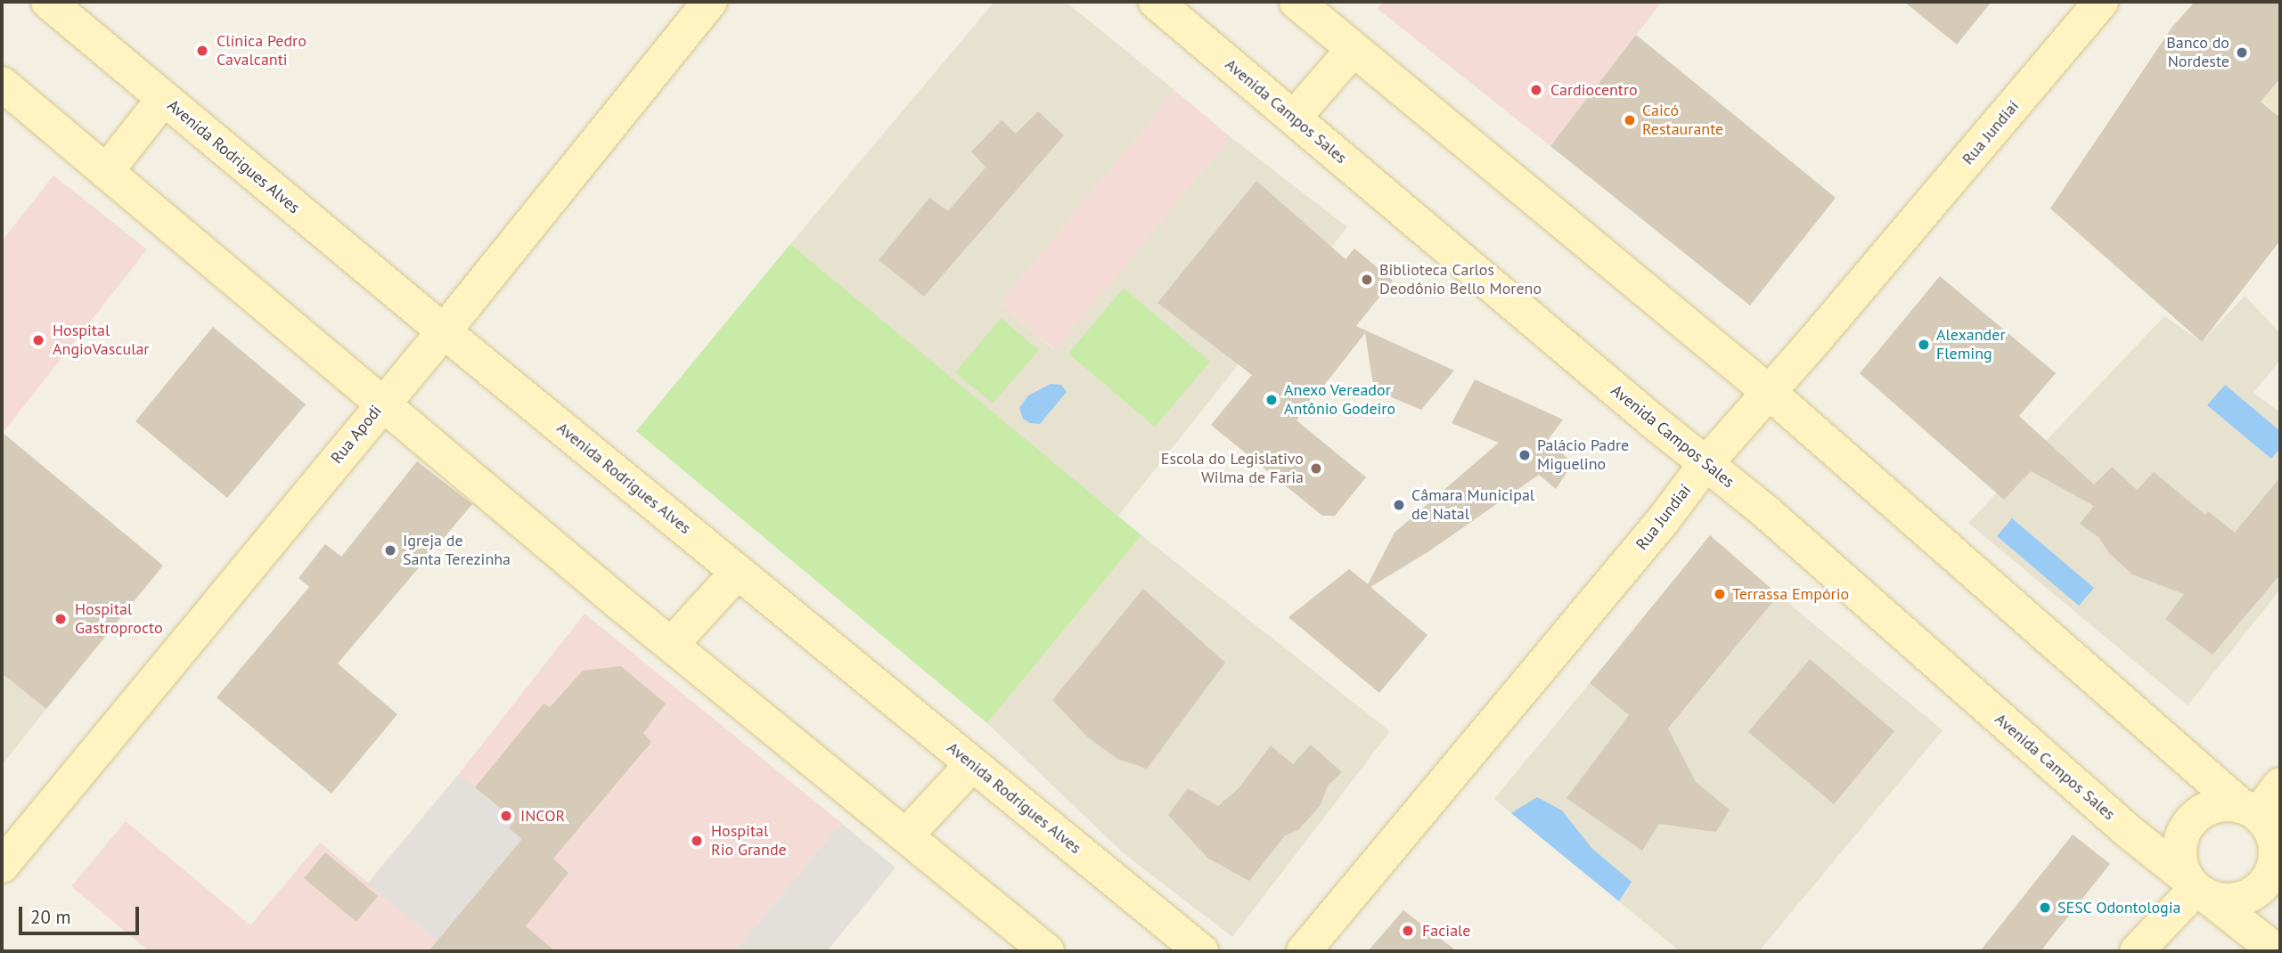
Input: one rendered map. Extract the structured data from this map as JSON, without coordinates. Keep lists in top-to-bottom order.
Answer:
{
  "streets": {
    "street": [
      "Avenida Campos Sales",
      "Rua Jundiaí",
      "Avenida Rodrigues Alves",
      "Rua Apodi"
    ]
  },
  "crossings": [
    ["Avenida Campos Sales", "Rua Jundiaí"],
    ["Avenida Rodrigues Alves", "Rua Apodi"]
  ],
  "places": [
    "Clínica Pedro Cavalcanti",
    "Banco do Nordeste",
    "Cardiocentro",
    "Caicó Restaurante",
    "Biblioteca Carlos Deodônio Bello Moreno",
    "Hospital AngioVascular",
    "Alexander Fleming",
    "Anexo Vereador Antônio Godeiro",
    "Palácio Padre Miguelino",
    "Escola do Legislativo Wilma de Faria",
    "Câmara Municipal de Natal",
    "Igreja de Santa Terezinha",
    "Terrassa Empório",
    "Hospital Gastroprocto",
    "INCOR",
    "Hospital Rio Grande",
    "SESC Odontologia",
    "Faciale"
  ],
  "scale_bar": "20 m"
}
